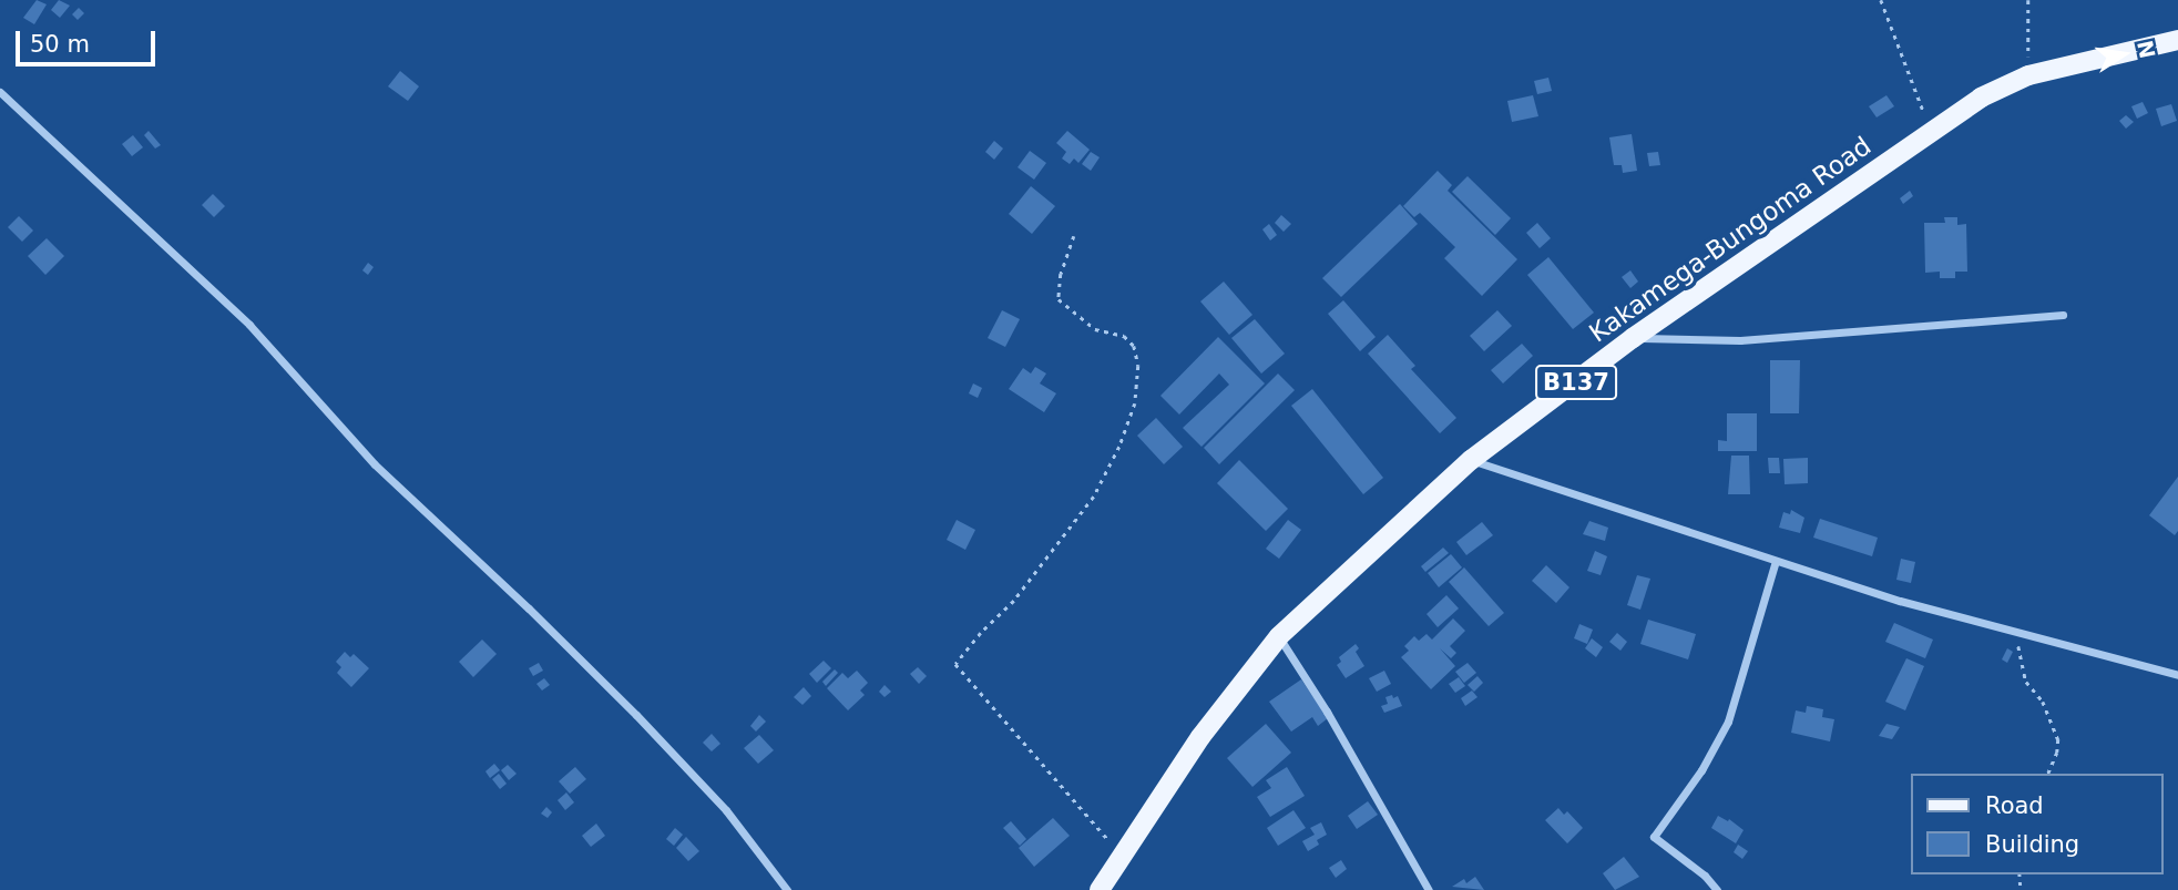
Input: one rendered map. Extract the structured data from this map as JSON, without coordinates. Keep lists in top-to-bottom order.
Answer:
{
  "streets": {
    "main road": ["Kakamega-Bungoma Road", "B137"]
  },
  "legend": ["Road", "Building"],
  "scale_bar": "50 m",
  "north": "right"
}
